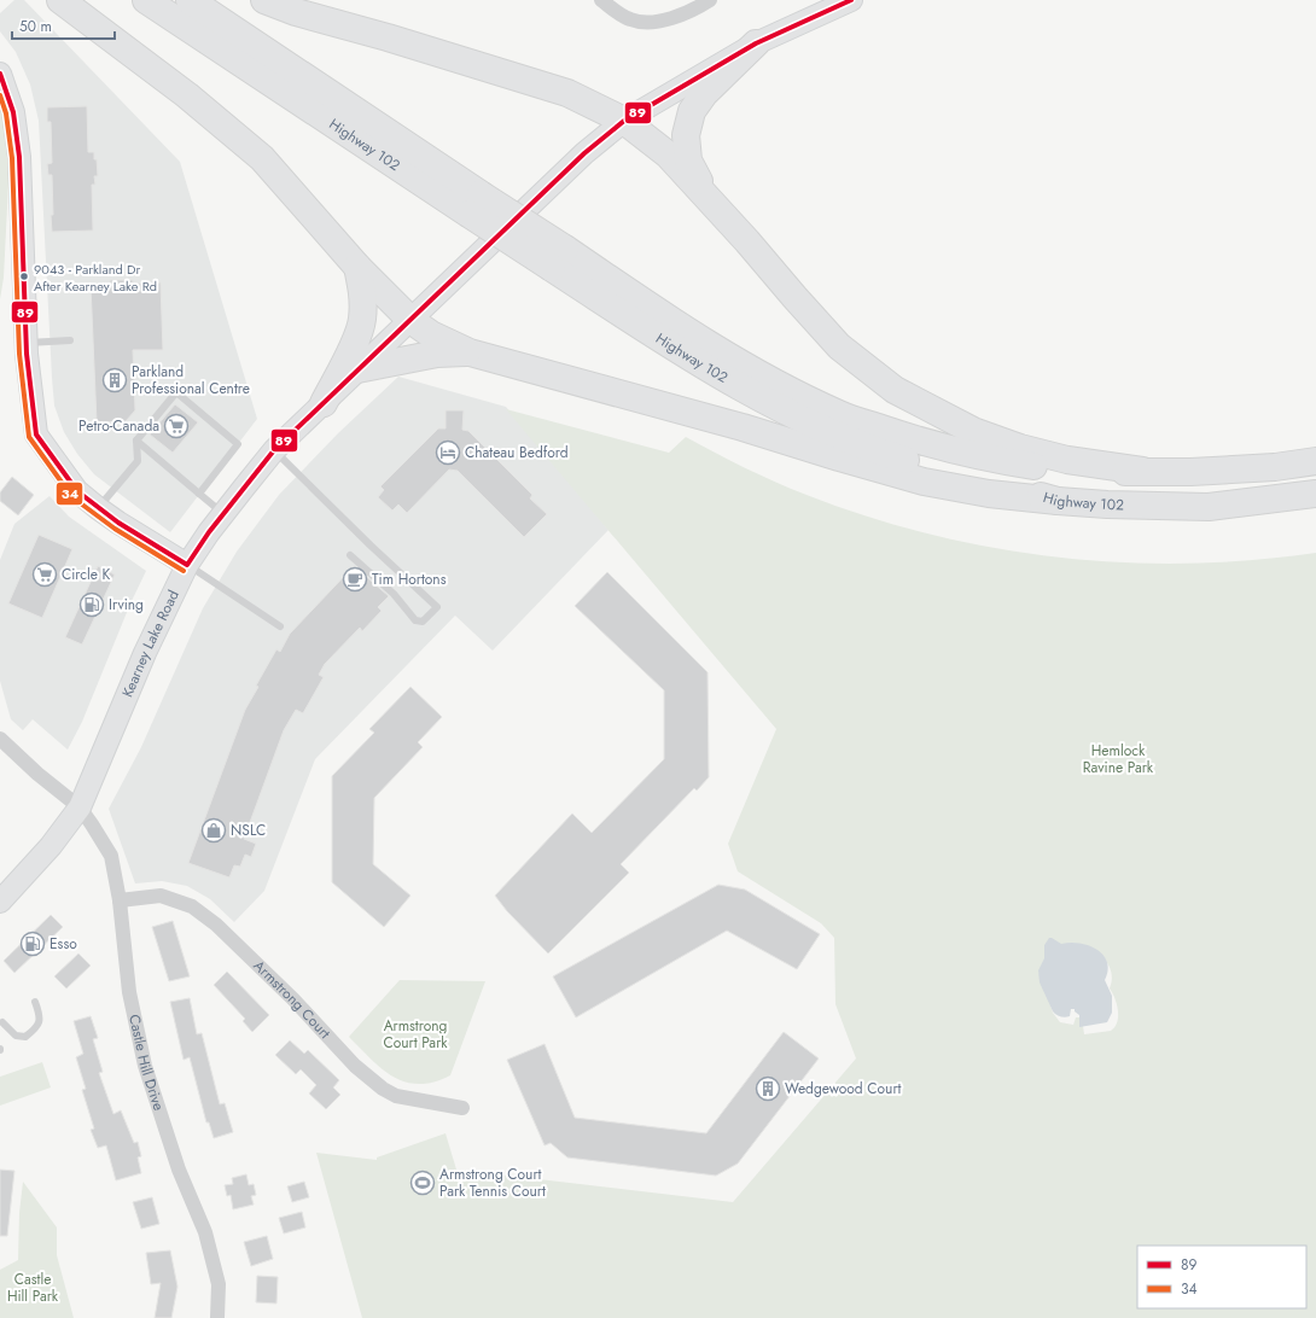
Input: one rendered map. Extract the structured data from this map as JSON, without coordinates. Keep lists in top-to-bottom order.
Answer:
{
  "streets": {
    "highway": ["Highway 102"],
    "main road": ["Kearney Lake Road"],
    "street": ["Armstrong Court", "Castle Hill Drive"]
  },
  "crossings": [
    ["Kearney Lake Road", "Castle Hill Drive"],
    ["Armstrong Court", "Castle Hill Drive"]
  ],
  "parks": ["Hemlock Ravine Park", "Armstrong Court Park", "Castle Hill Park"],
  "places": {
    "other": ["9043 - Parkland Dr After Kearney Lake Rd"],
    "building": ["Parkland Professional Centre", "Wedgewood Court"],
    "supermarket": ["Petro-Canada", "Circle K"],
    "hotel": ["Chateau Bedford"],
    "cafe": ["Tim Hortons"],
    "fuel station": ["Irving", "Esso"],
    "shop": ["NSLC"],
    "sports": ["Armstrong Court Park Tennis Court"]
  },
  "lines": ["transit line 89", "transit line 34"],
  "legend": ["89", "34"],
  "scale_bar": "50 m"
}
